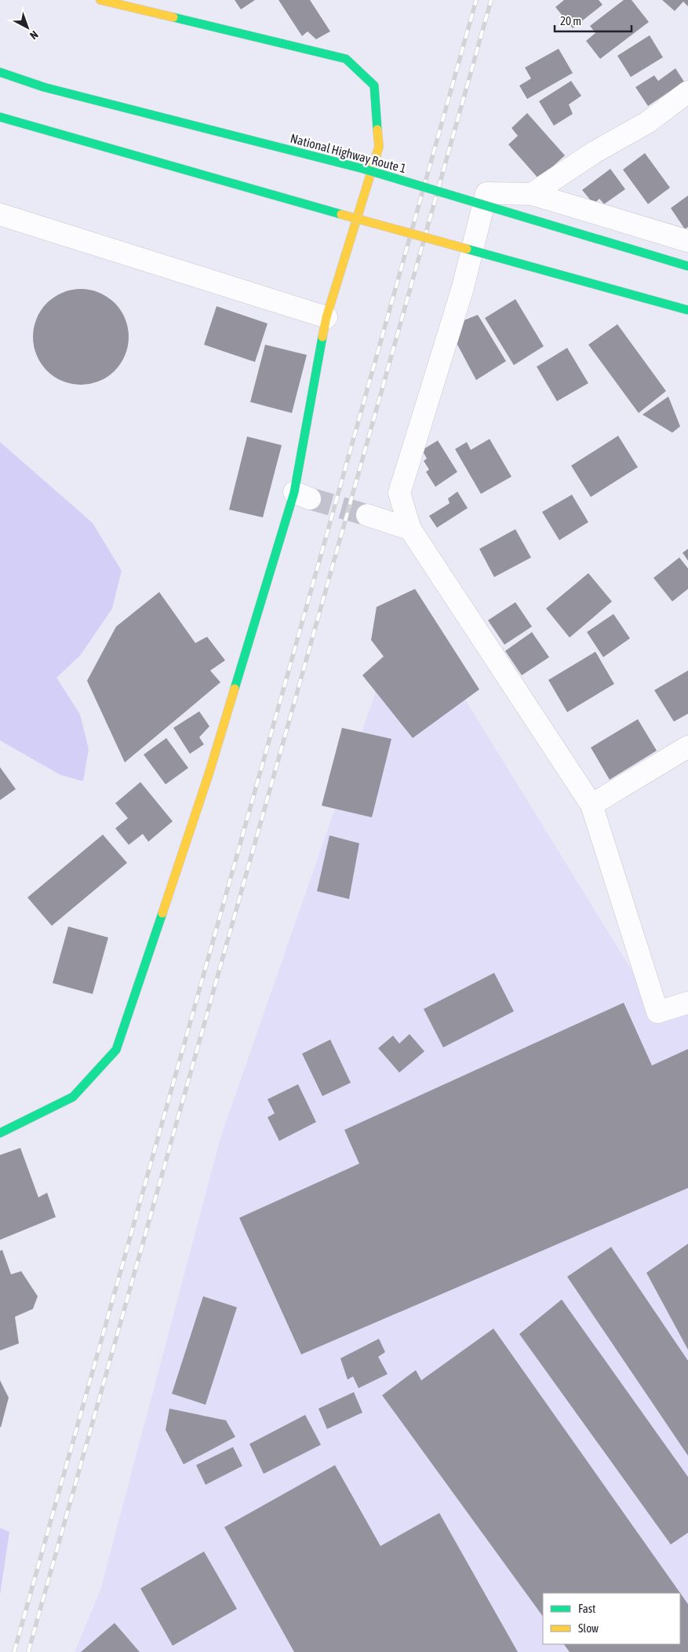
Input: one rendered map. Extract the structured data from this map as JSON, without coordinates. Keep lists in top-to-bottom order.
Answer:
{
  "streets": {
    "main road": ["National Highway Route 1"]
  },
  "legend": ["Fast", "Slow"],
  "scale_bar": "20 m",
  "north": "bottom right"
}
